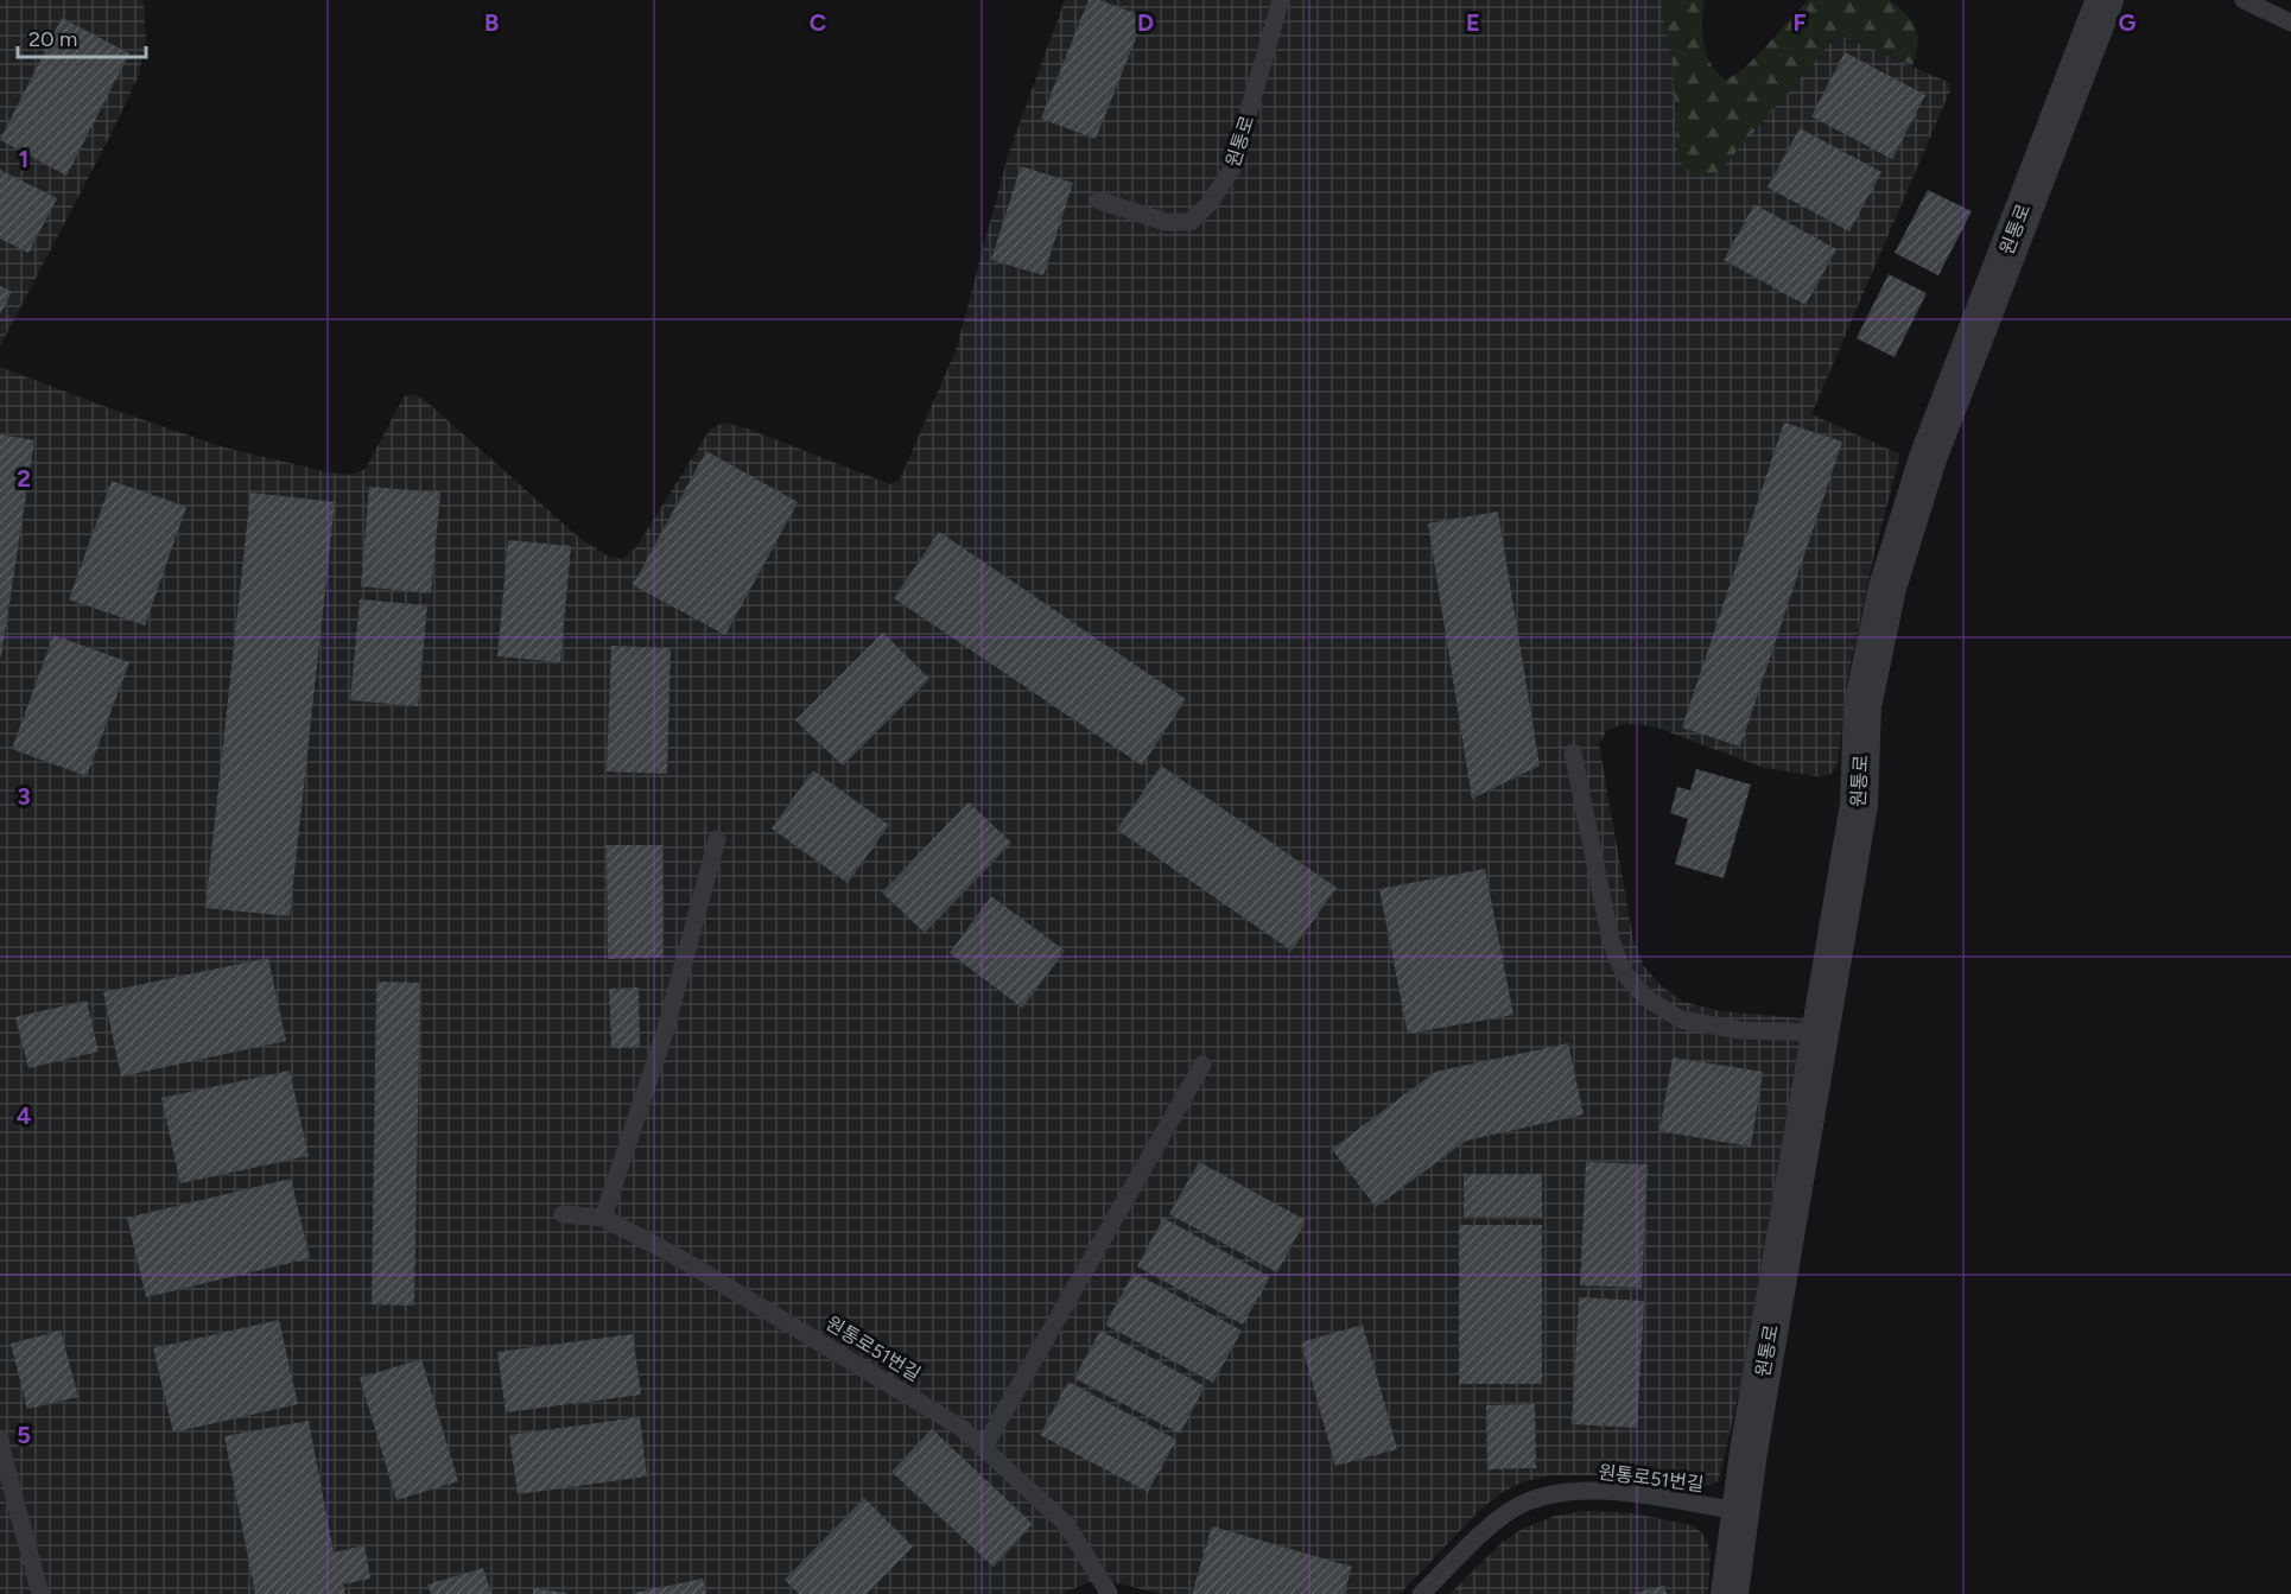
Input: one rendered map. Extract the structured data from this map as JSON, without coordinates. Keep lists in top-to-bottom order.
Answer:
{
  "streets": {
    "street": ["원통로"],
    "lane": ["원통로51번길"]
  },
  "crossings": [
    ["원통로", "원통로51번길"]
  ],
  "scale_bar": "20 m",
  "grid": {
    "columns": [
      "B",
      "C",
      "D",
      "E",
      "F",
      "G"
    ],
    "rows": [
      "1",
      "2",
      "3",
      "4",
      "5"
    ]
  }
}
